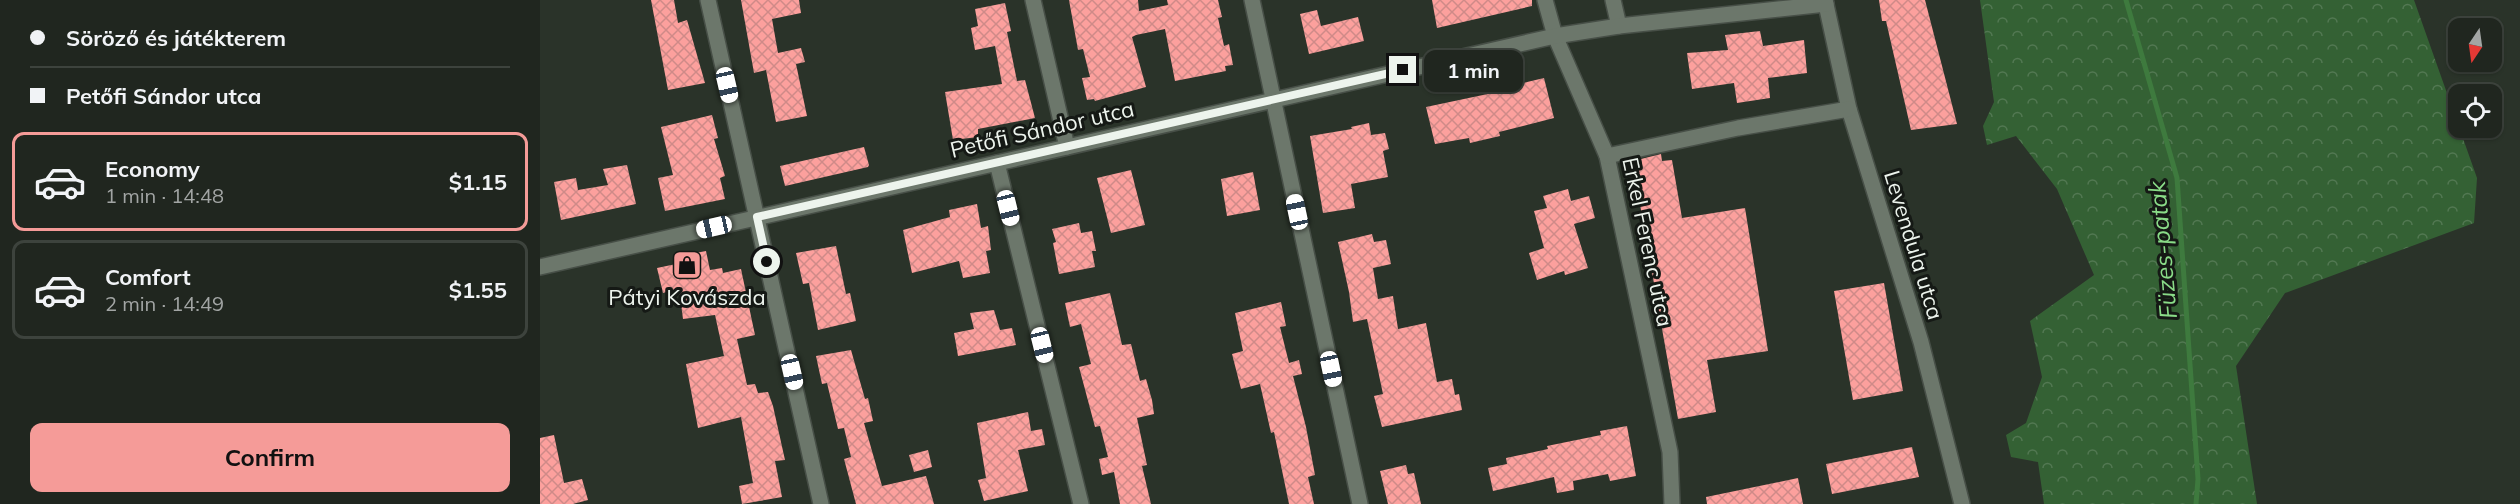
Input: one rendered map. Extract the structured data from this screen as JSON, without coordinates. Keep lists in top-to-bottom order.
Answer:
{
  "streets": {
    "street": ["Petőfi Sándor utca", "Erkel Ferenc utca", "Levendula utca"]
  },
  "crossings": [
    ["Petőfi Sándor utca", "Erkel Ferenc utca"],
    ["Petőfi Sándor utca", "Levendula utca"]
  ],
  "water": ["Füzes-patak"],
  "places": {
    "shop": ["Pátyi Kovászda"]
  },
  "north": "bottom",
  "page": {
    "banner": ["Söröző és játékterem", "Petőfi Sándor utca"],
    "bubble": "1 min",
    "list": [
      {
        "name": "Economy",
        "note": "1 min · 14:48",
        "value": "$1.15"
      },
      {
        "name": "Comfort",
        "note": "2 min · 14:49",
        "value": "$1.55"
      }
    ],
    "buttons": "Confirm"
  }
}
